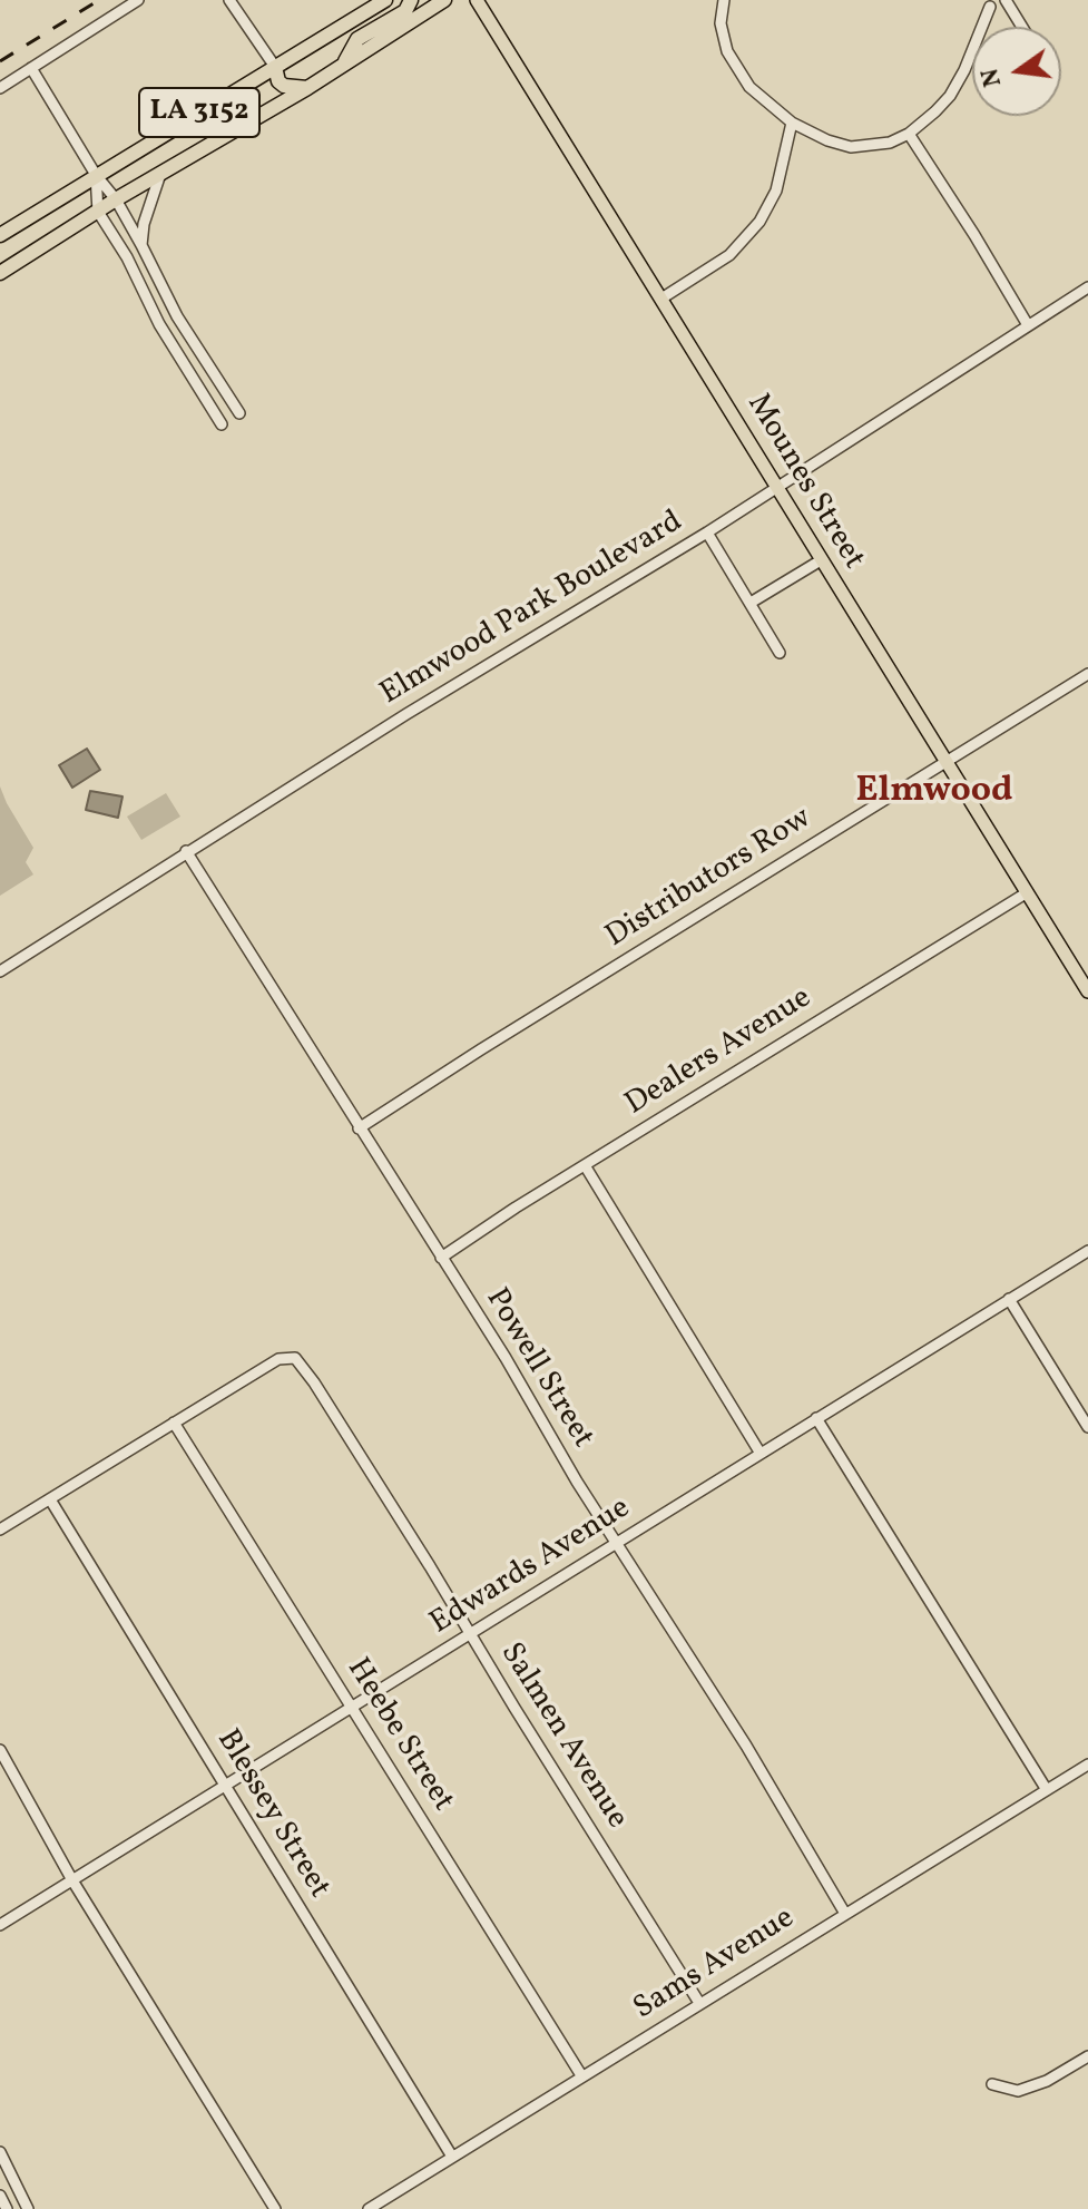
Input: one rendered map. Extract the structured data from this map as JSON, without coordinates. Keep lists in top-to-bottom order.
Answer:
{
  "streets": {
    "highway": ["LA 3152"],
    "main road": ["Mounes Street"],
    "street": [
      "Elmwood Park Boulevard",
      "Distributors Row",
      "Dealers Avenue",
      "Powell Street",
      "Edwards Avenue",
      "Heebe Street",
      "Salmen Avenue",
      "Blessey Street",
      "Sams Avenue"
    ]
  },
  "crossings": [
    ["Mounes Street", "Elmwood Park Boulevard"],
    ["Mounes Street", "Distributors Row"],
    ["Mounes Street", "Dealers Avenue"],
    ["Elmwood Park Boulevard", "Powell Street"],
    ["Distributors Row", "Powell Street"],
    ["Dealers Avenue", "Powell Street"],
    ["Powell Street", "Edwards Avenue"],
    ["Powell Street", "Sams Avenue"],
    ["Edwards Avenue", "Heebe Street"],
    ["Edwards Avenue", "Salmen Avenue"],
    ["Edwards Avenue", "Blessey Street"],
    ["Heebe Street", "Salmen Avenue"],
    ["Heebe Street", "Sams Avenue"],
    ["Salmen Avenue", "Sams Avenue"],
    ["Blessey Street", "Sams Avenue"]
  ],
  "districts": ["Elmwood"],
  "north": "left"
}
